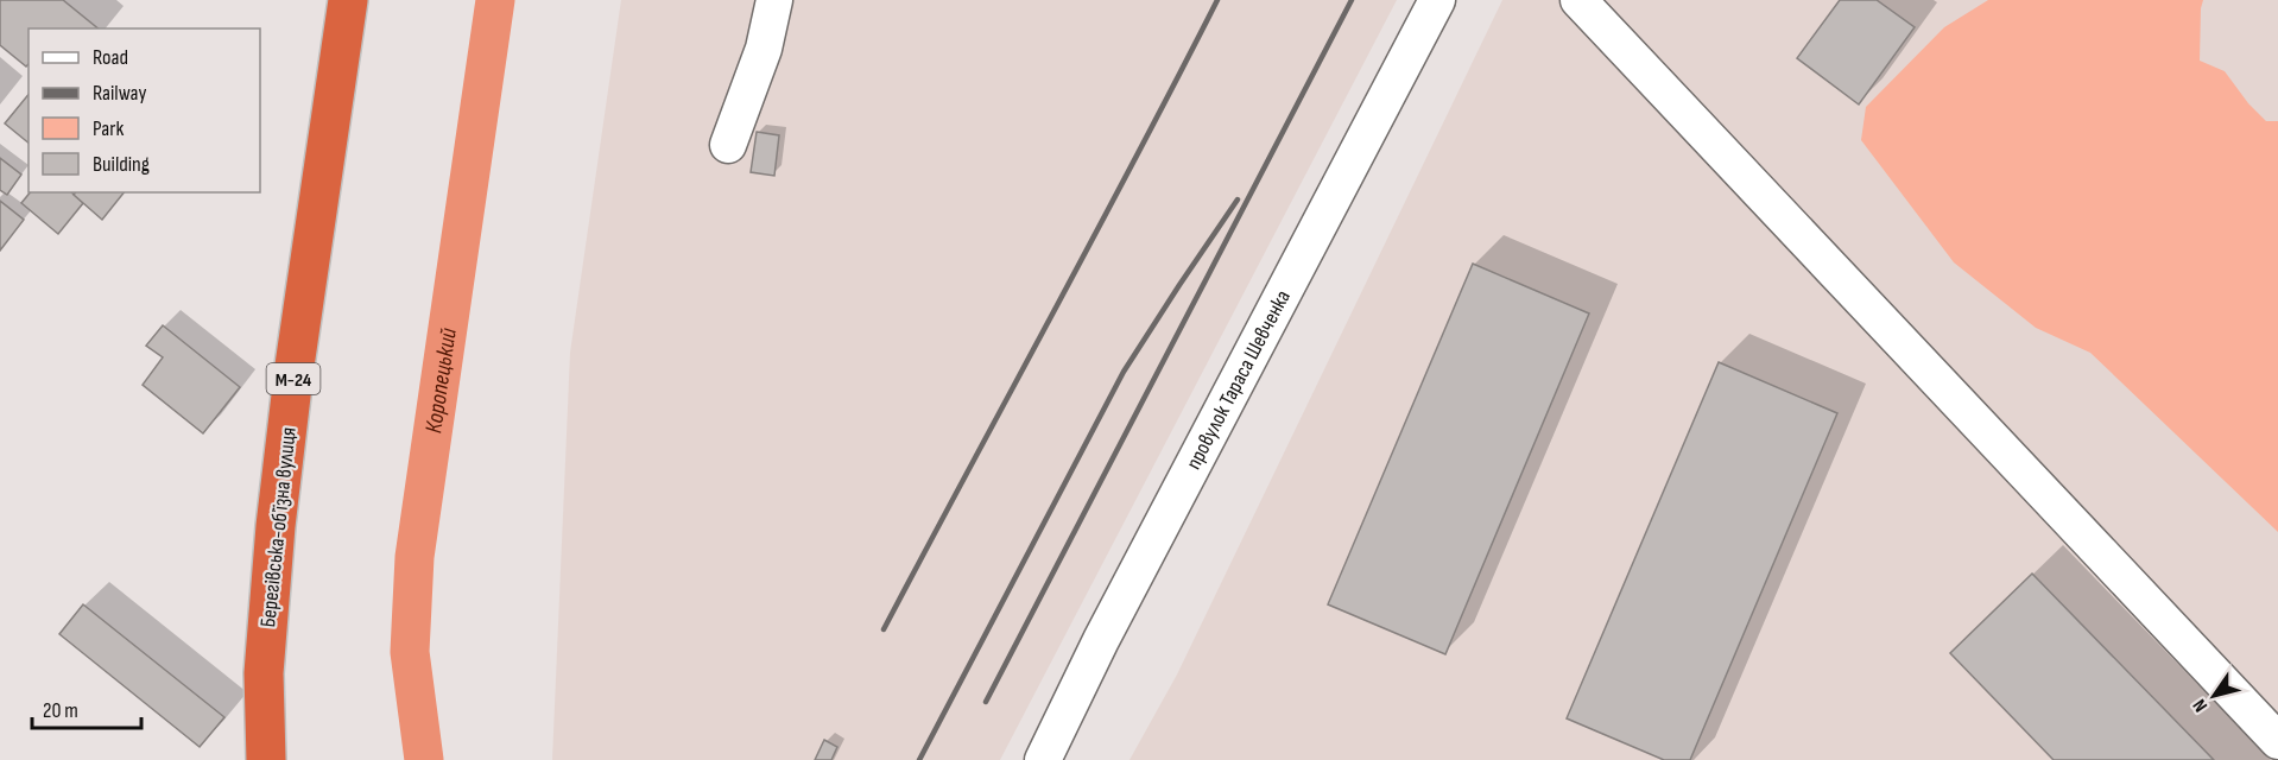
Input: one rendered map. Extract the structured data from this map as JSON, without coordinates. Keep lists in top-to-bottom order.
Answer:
{
  "streets": {
    "highway": ["М-24", "Берегівська-обʼїзна вулиця"],
    "street": ["провулок Тараса Шевченка"]
  },
  "water": ["Коропецький"],
  "legend": [
    "Road",
    "Railway",
    "Park",
    "Building"
  ],
  "scale_bar": "20 m",
  "north": "bottom left"
}
